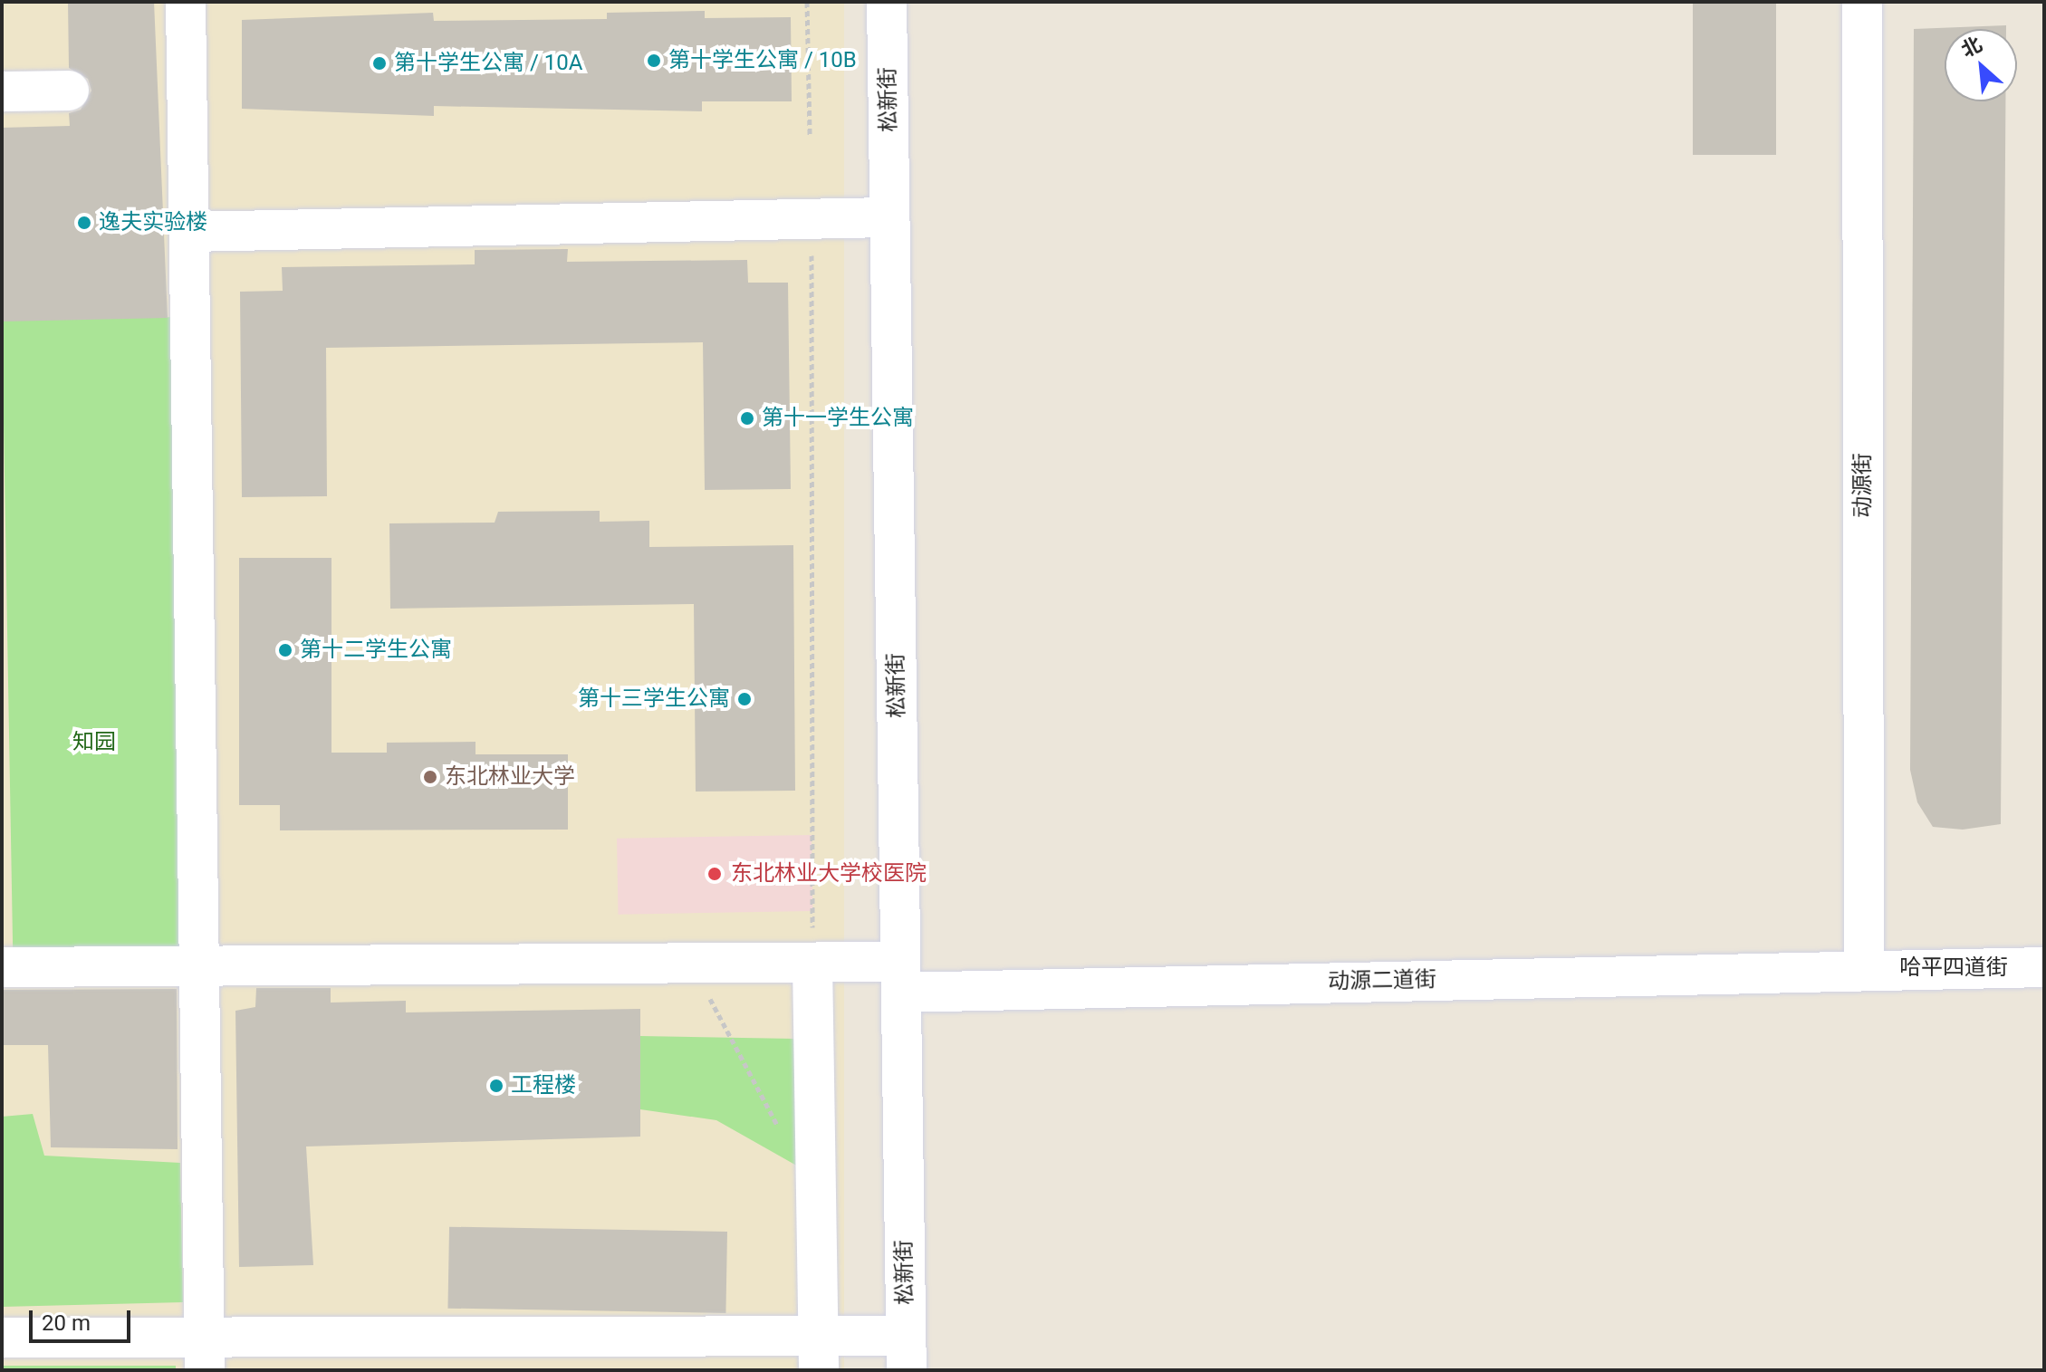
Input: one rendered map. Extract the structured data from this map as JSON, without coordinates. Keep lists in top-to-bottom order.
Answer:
{
  "streets": {
    "street": [
      "松新街",
      "动源街",
      "哈平四道街",
      "动源二道街"
    ]
  },
  "crossings": [
    ["松新街", "动源二道街"],
    ["动源街", "哈平四道街"],
    ["动源街", "动源二道街"],
    ["哈平四道街", "动源二道街"]
  ],
  "parks": ["知园"],
  "places": [
    "第十学生公寓 / 10B",
    "第十学生公寓 / 10A",
    "逸夫实验楼",
    "第十一学生公寓",
    "第十二学生公寓",
    "第十三学生公寓",
    "东北林业大学",
    "东北林业大学校医院",
    "工程楼"
  ],
  "scale_bar": "20 m",
  "north": "top left"
}
